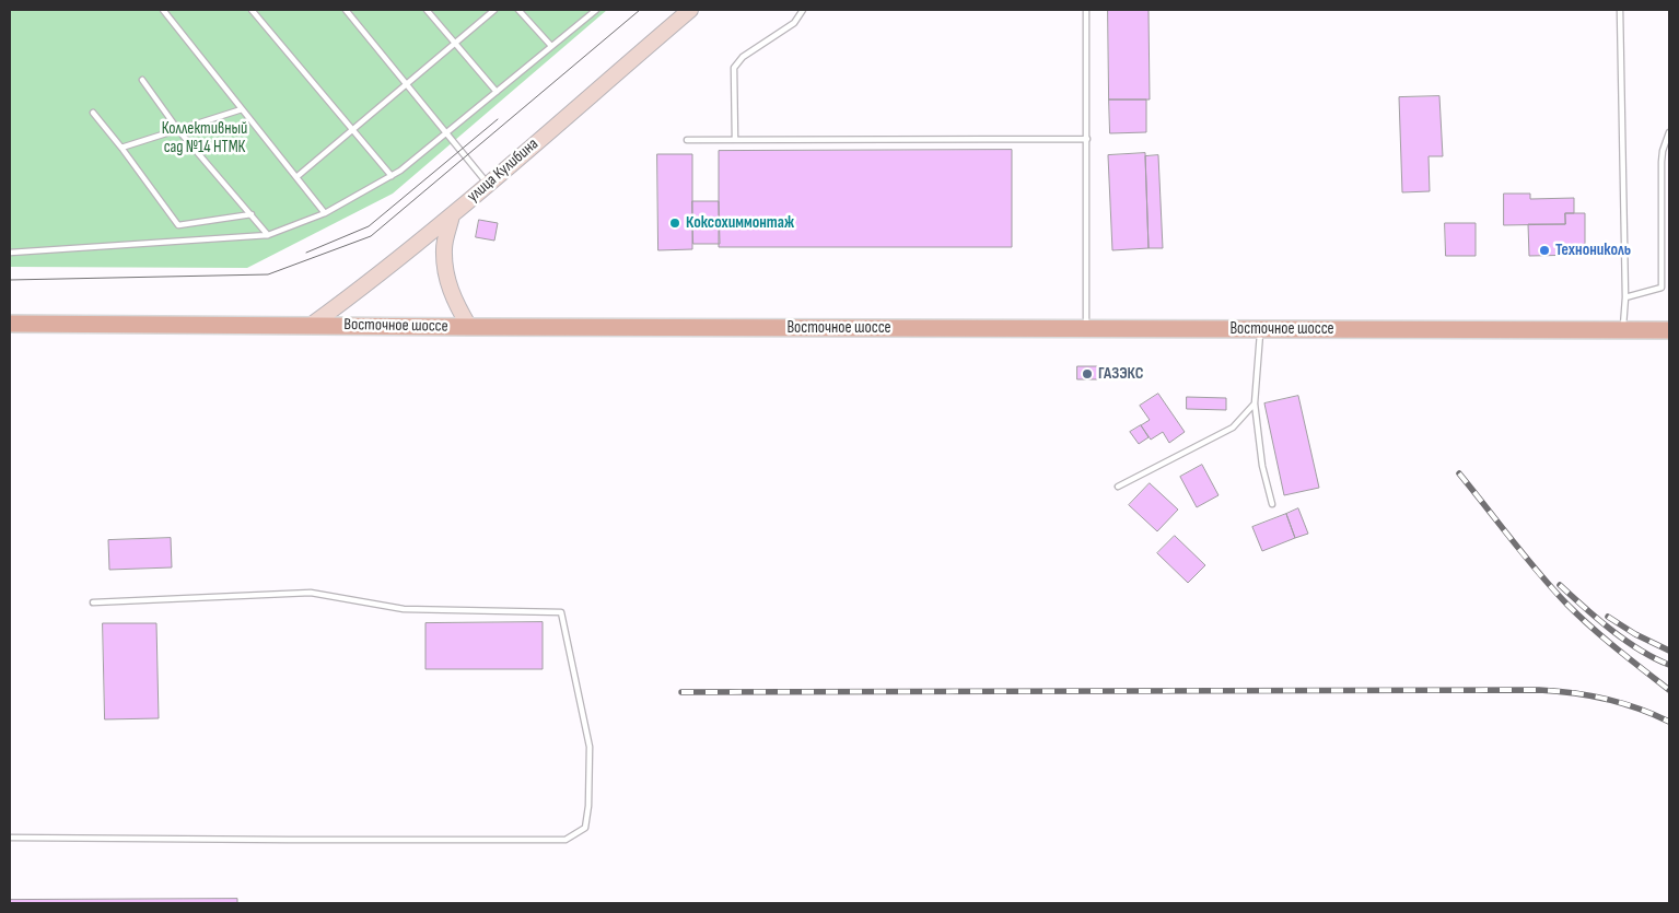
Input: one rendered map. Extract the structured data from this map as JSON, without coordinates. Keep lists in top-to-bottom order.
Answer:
{
  "streets": {
    "main road": ["Восточное шоссе"],
    "street": ["улица Кулибина"]
  },
  "crossings": [
    ["улица Кулибина", "Восточное шоссе"]
  ],
  "parks": ["Коллективный сад №14 НТМК"],
  "places": ["Коксохиммонтаж", "Технониколь", "ГАЗЭКС"]
}
